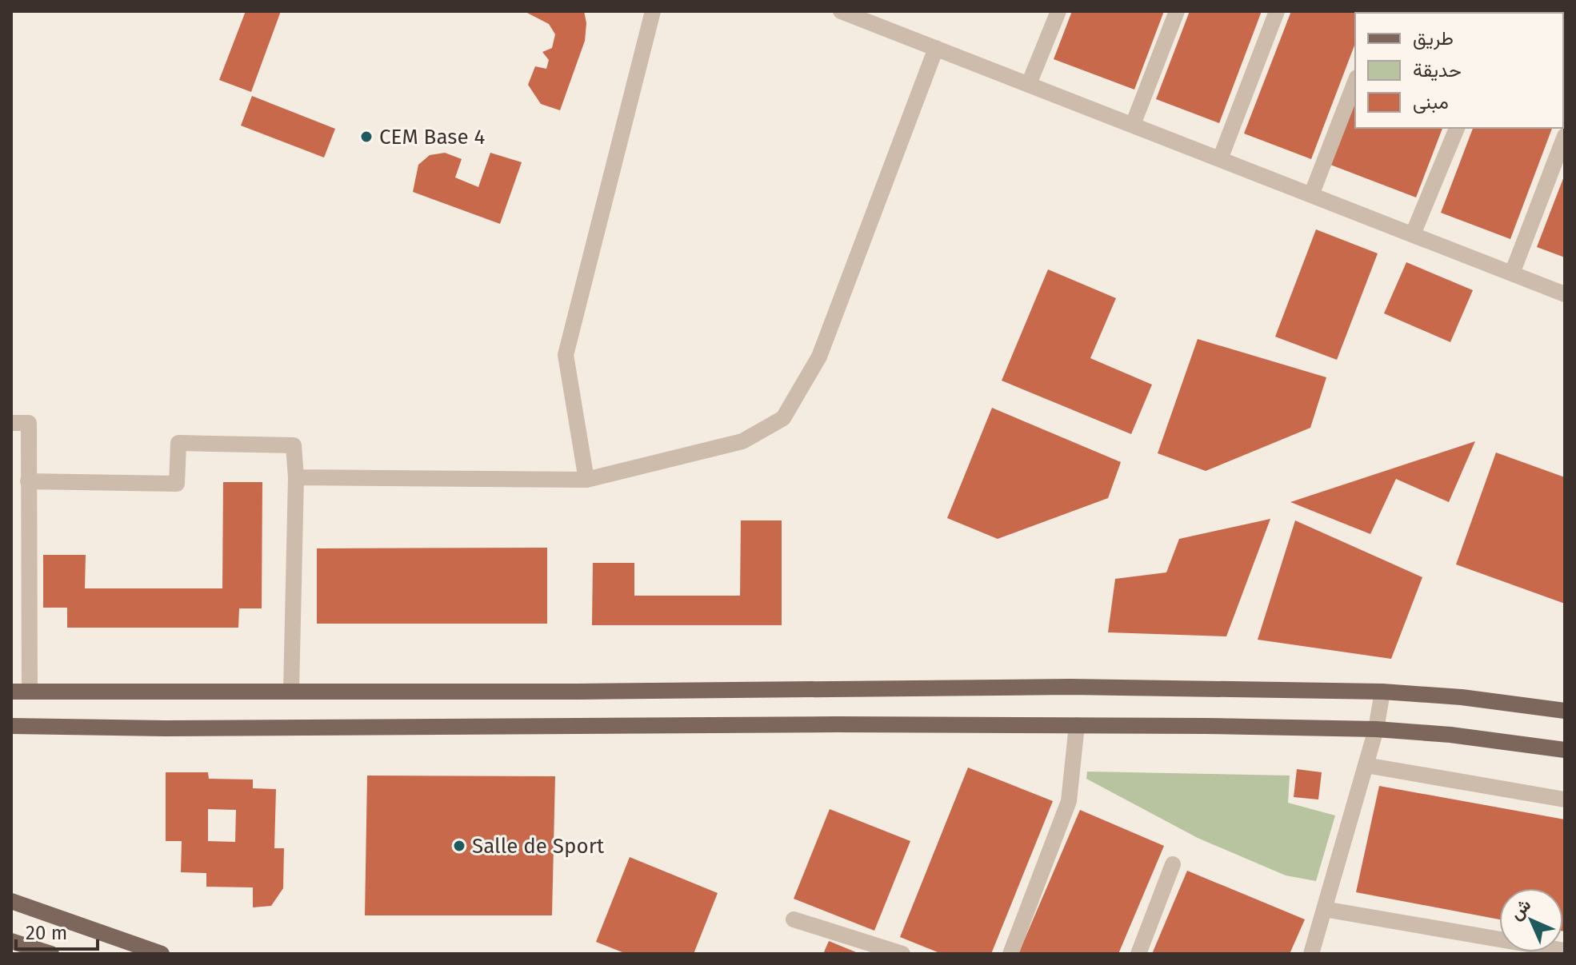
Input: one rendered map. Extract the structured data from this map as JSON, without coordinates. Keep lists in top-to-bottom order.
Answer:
{
  "places": ["CEM Base 4", "Salle de Sport"],
  "legend": ["طريق", "حديقة", "مبنى"],
  "scale_bar": "20 m",
  "north": "top left"
}
